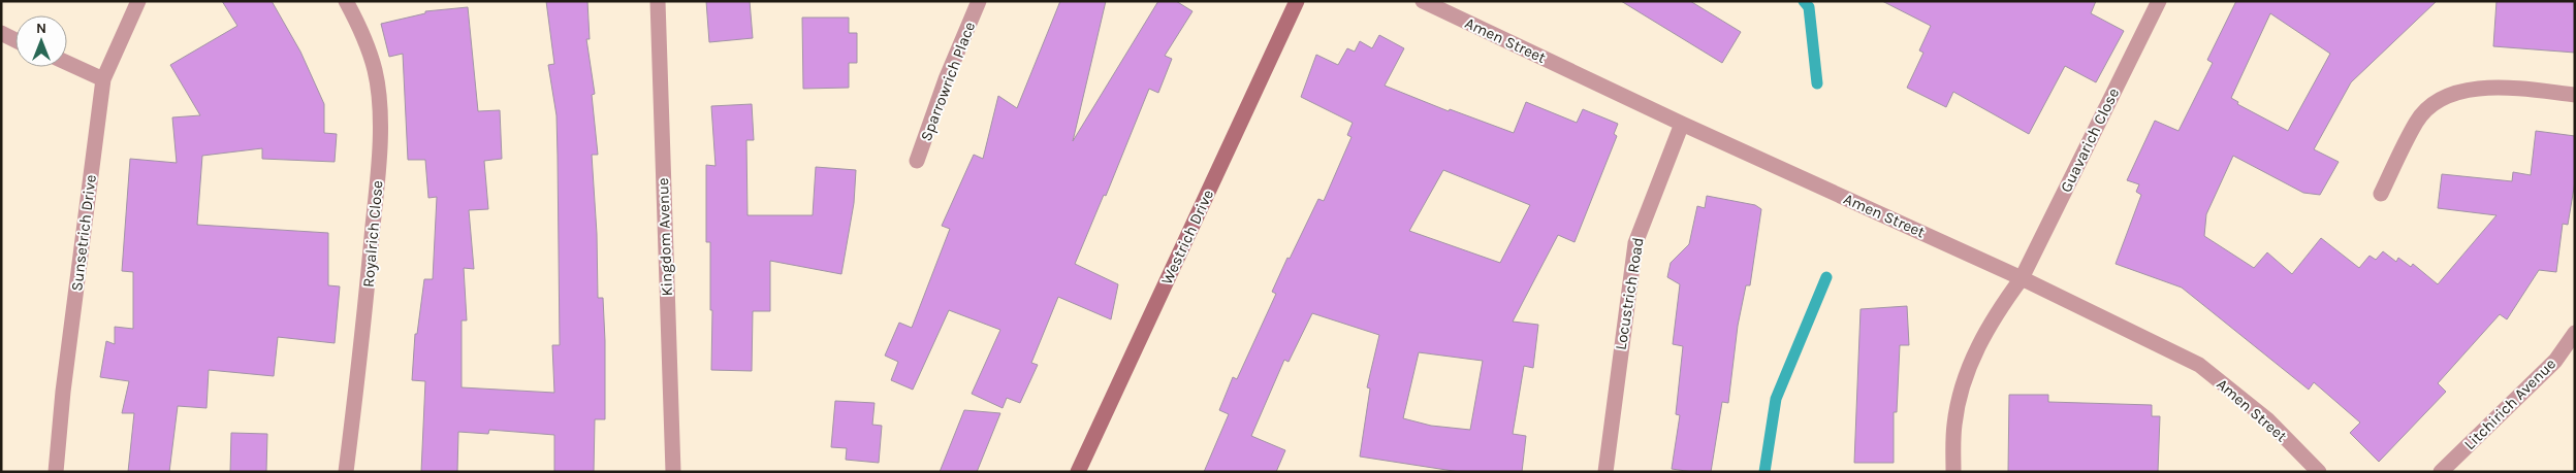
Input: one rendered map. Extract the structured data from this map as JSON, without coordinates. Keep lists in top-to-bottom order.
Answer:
{
  "streets": {
    "street": [
      "Amen Street",
      "Sparrowrich Place",
      "Guavarich Close",
      "Sunsetrich Drive",
      "Royalrich Close",
      "Kingdom Avenue",
      "Westrich Drive",
      "Locustrich Road",
      "Litchirich Avenue"
    ]
  },
  "crossings": [
    ["Amen Street", "Guavarich Close"],
    ["Amen Street", "Locustrich Road"]
  ],
  "north": "top"
}
